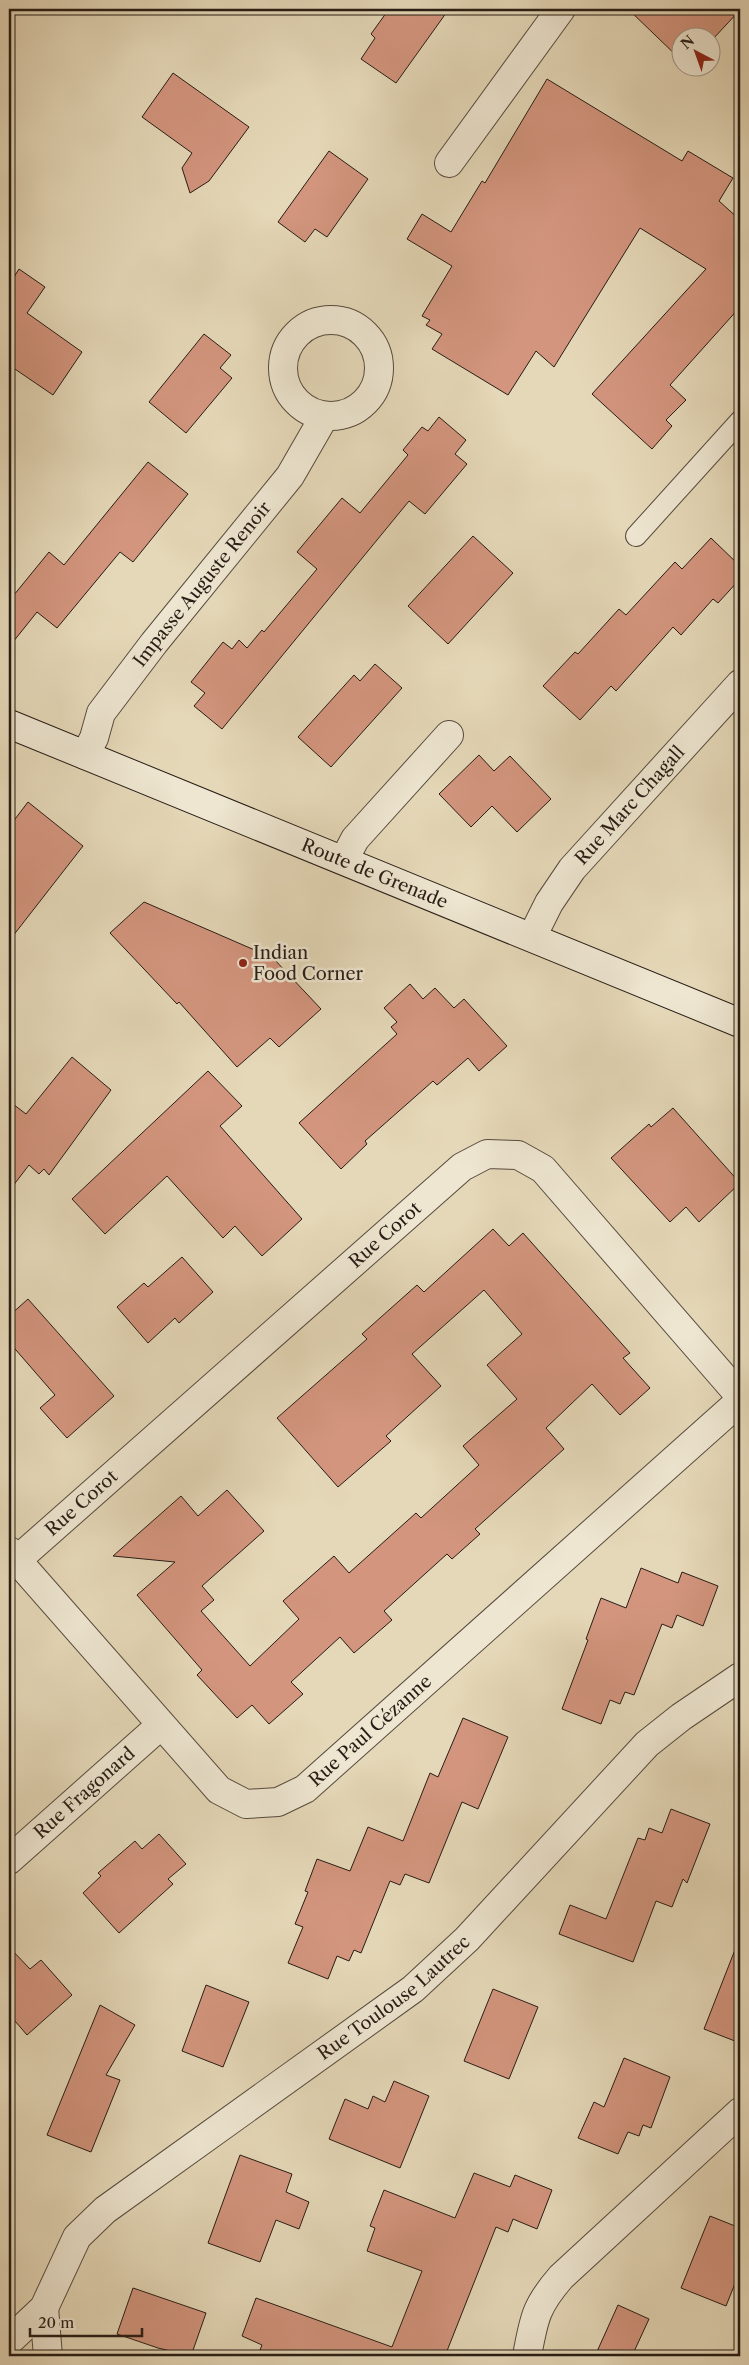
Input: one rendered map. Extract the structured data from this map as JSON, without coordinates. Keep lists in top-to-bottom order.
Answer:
{
  "streets": {
    "street": [
      "Impasse Auguste Renoir",
      "Rue Marc Chagall",
      "Route de Grenade",
      "Rue Corot",
      "Rue Paul Cézanne",
      "Rue Fragonard",
      "Rue Toulouse Lautrec"
    ]
  },
  "crossings": [
    ["Impasse Auguste Renoir", "Route de Grenade"],
    ["Rue Marc Chagall", "Route de Grenade"],
    ["Rue Corot", "Rue Paul Cézanne"],
    ["Rue Paul Cézanne", "Rue Fragonard"]
  ],
  "places": ["Indian Food Corner"],
  "scale_bar": "20 m",
  "north": "top left"
}
